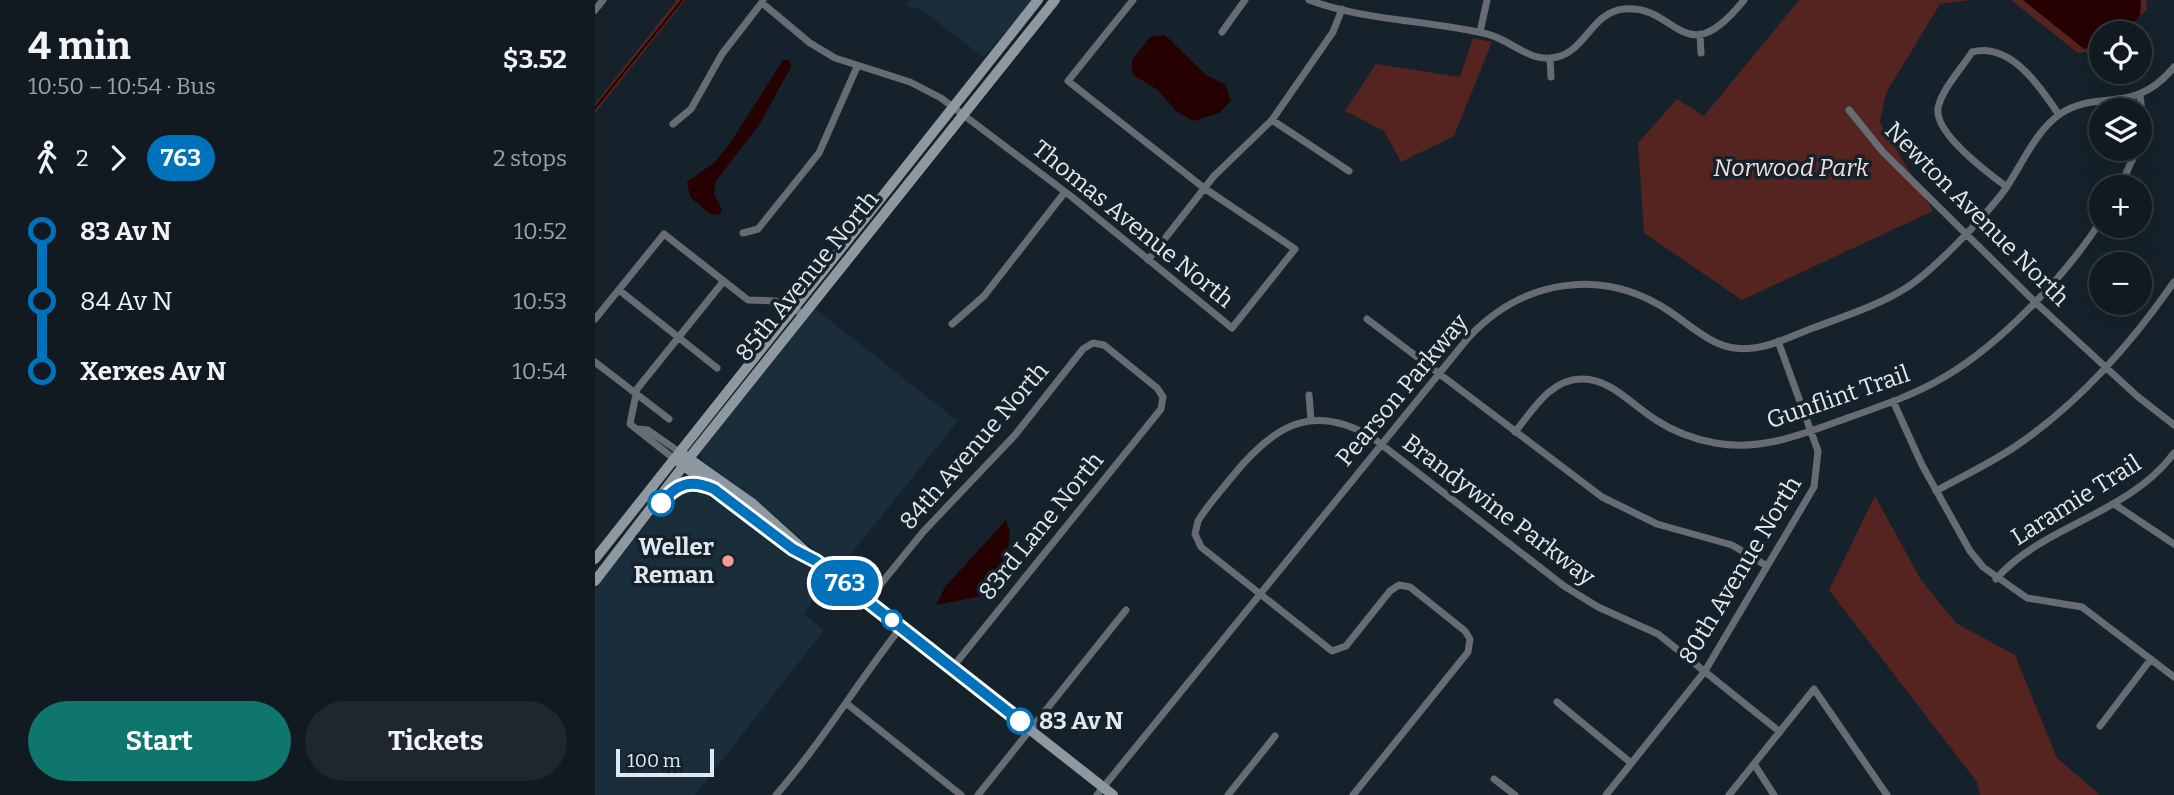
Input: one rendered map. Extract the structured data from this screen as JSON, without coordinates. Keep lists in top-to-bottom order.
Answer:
{
  "streets": {
    "main road": ["85th Avenue North"],
    "street": [
      "Newton Avenue North",
      "Thomas Avenue North",
      "Pearson Parkway",
      "Gunflint Trail",
      "84th Avenue North",
      "Laramie Trail",
      "Brandywine Parkway",
      "83rd Lane North",
      "80th Avenue North"
    ]
  },
  "crossings": [
    ["Newton Avenue North", "Pearson Parkway"],
    ["Newton Avenue North", "Gunflint Trail"],
    ["Thomas Avenue North", "85th Avenue North"],
    ["Pearson Parkway", "Brandywine Parkway"],
    ["Pearson Parkway", "80th Avenue North"],
    ["Gunflint Trail", "80th Avenue North"],
    ["84th Avenue North", "83rd Lane North"],
    ["Brandywine Parkway", "80th Avenue North"]
  ],
  "parks": ["Norwood Park"],
  "places": ["Weller Reman", "83 Av N"],
  "lines": ["bus line 763"],
  "scale_bar": "100 m",
  "page": {
    "heading": ["4 min", "10:50 – 10:54 · Bus", "$3.52"],
    "on_map": "763",
    "map_buttons": ["+", "−"],
    "legs": ["2", "763", "2 stops"],
    "list": [
      {
        "name": "83 Av N",
        "value": "10:52"
      },
      {
        "name": "84 Av N",
        "value": "10:53"
      },
      {
        "name": "Xerxes Av N",
        "value": "10:54"
      }
    ],
    "buttons": ["Start", "Tickets"],
    "scale": "100 m"
  }
}
